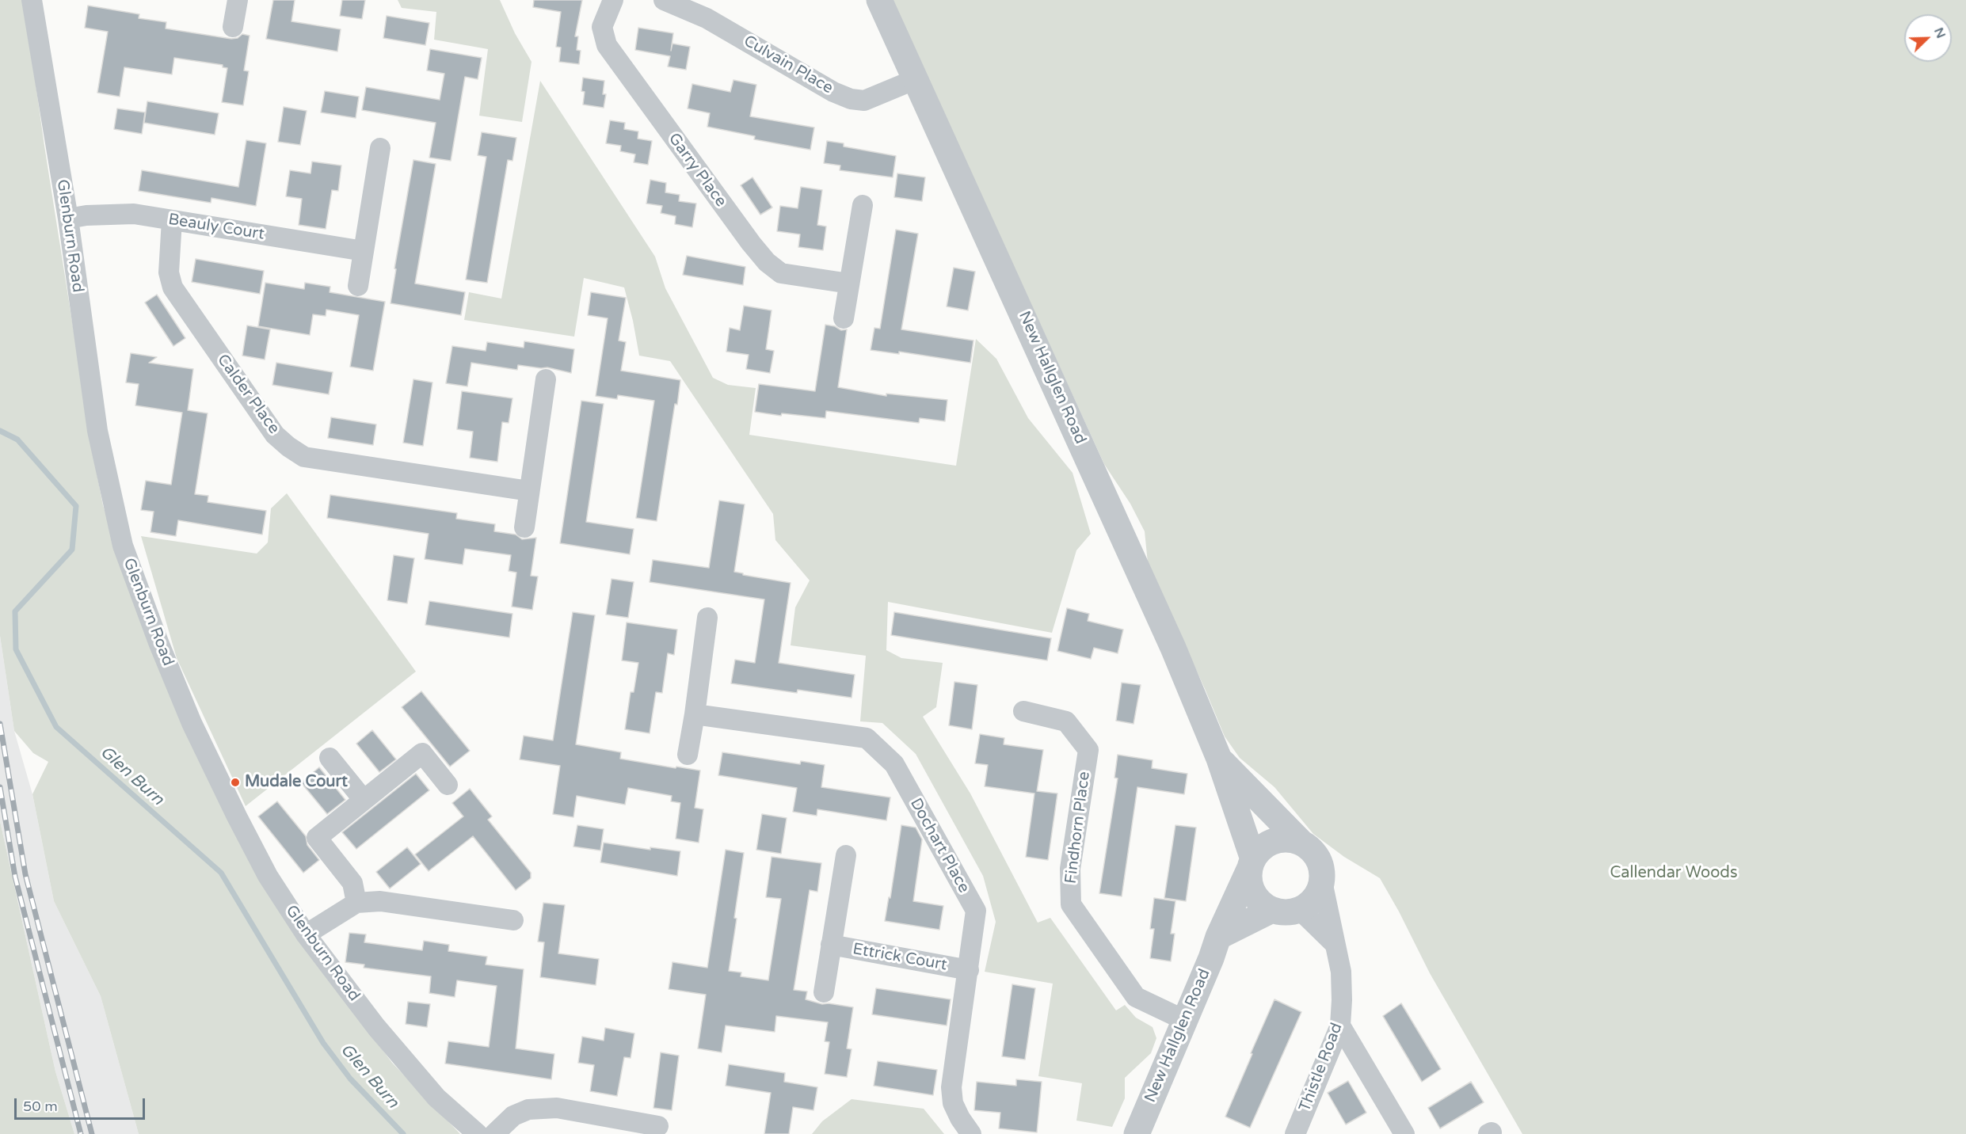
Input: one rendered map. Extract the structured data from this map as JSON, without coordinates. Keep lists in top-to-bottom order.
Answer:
{
  "streets": {
    "street": [
      "Culvain Place",
      "Garry Place",
      "Beauly Court",
      "Glenburn Road",
      "New Hallglen Road",
      "Calder Place",
      "Findhorn Place",
      "Dochart Place",
      "Ettrick Court",
      "Thistle Road"
    ]
  },
  "crossings": [
    ["Culvain Place", "New Hallglen Road"],
    ["Beauly Court", "Glenburn Road"],
    ["Beauly Court", "Calder Place"],
    ["New Hallglen Road", "Findhorn Place"],
    ["New Hallglen Road", "Thistle Road"],
    ["Dochart Place", "Ettrick Court"]
  ],
  "water": ["Glen Burn"],
  "parks": ["Callendar Woods"],
  "places": ["Mudale Court"],
  "scale_bar": "50 m",
  "north": "top right"
}
